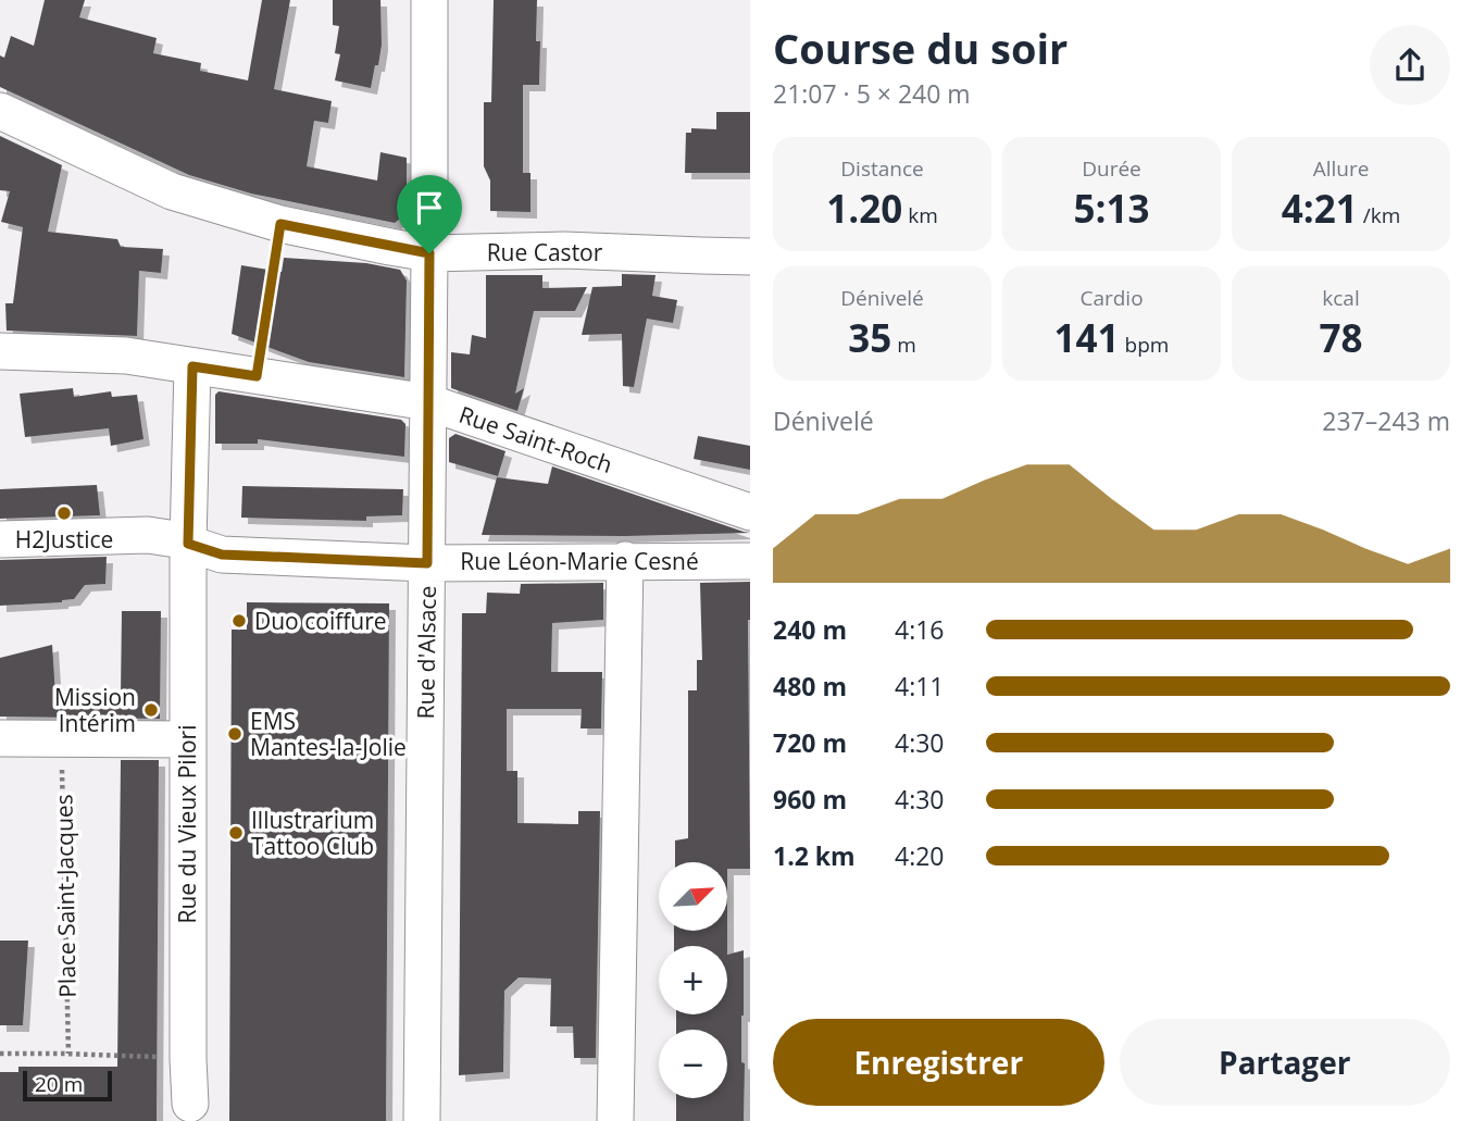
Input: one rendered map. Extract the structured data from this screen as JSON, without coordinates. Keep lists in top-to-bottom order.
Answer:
{
  "streets": {
    "street": [
      "Rue Castor",
      "Rue Saint-Roch",
      "Rue Léon-Marie Cesné",
      "Rue d'Alsace",
      "Rue du Vieux Pilori"
    ],
    "path": ["Place Saint-Jacques"]
  },
  "crossings": [
    ["Rue Castor", "Rue d'Alsace"],
    ["Rue Saint-Roch", "Rue d'Alsace"],
    ["Rue Saint-Roch", "Rue du Vieux Pilori"],
    ["Rue Léon-Marie Cesné", "Rue d'Alsace"],
    ["Rue Léon-Marie Cesné", "Rue du Vieux Pilori"]
  ],
  "places": [
    "H2Justice",
    "Duo coiffure",
    "Mission Intérim",
    "EMS Mantes-la-Jolie",
    "Illustrarium Tattoo Club"
  ],
  "scale_bar": "20 m",
  "north": "top right",
  "page": {
    "heading": ["Course du soir", "21:07 · 5 × 240 m"],
    "stats": [
      ["Distance", "1.20 km"],
      ["Durée", "5:13"],
      ["Allure", "4:21 /km"],
      ["Dénivelé", "35 m"],
      ["Cardio", "141 bpm"],
      ["kcal", "78"]
    ],
    "chart": ["Dénivelé", "237–243 m"],
    "list": [
      {
        "name": "240 m",
        "note": "4:16"
      },
      {
        "name": "480 m",
        "note": "4:11"
      },
      {
        "name": "720 m",
        "note": "4:30"
      },
      {
        "name": "960 m",
        "note": "4:30"
      },
      {
        "name": "1.2 km",
        "note": "4:20"
      }
    ],
    "map_buttons": ["+", "−"],
    "buttons": ["Enregistrer", "Partager"],
    "scale": "20 m"
  }
}
